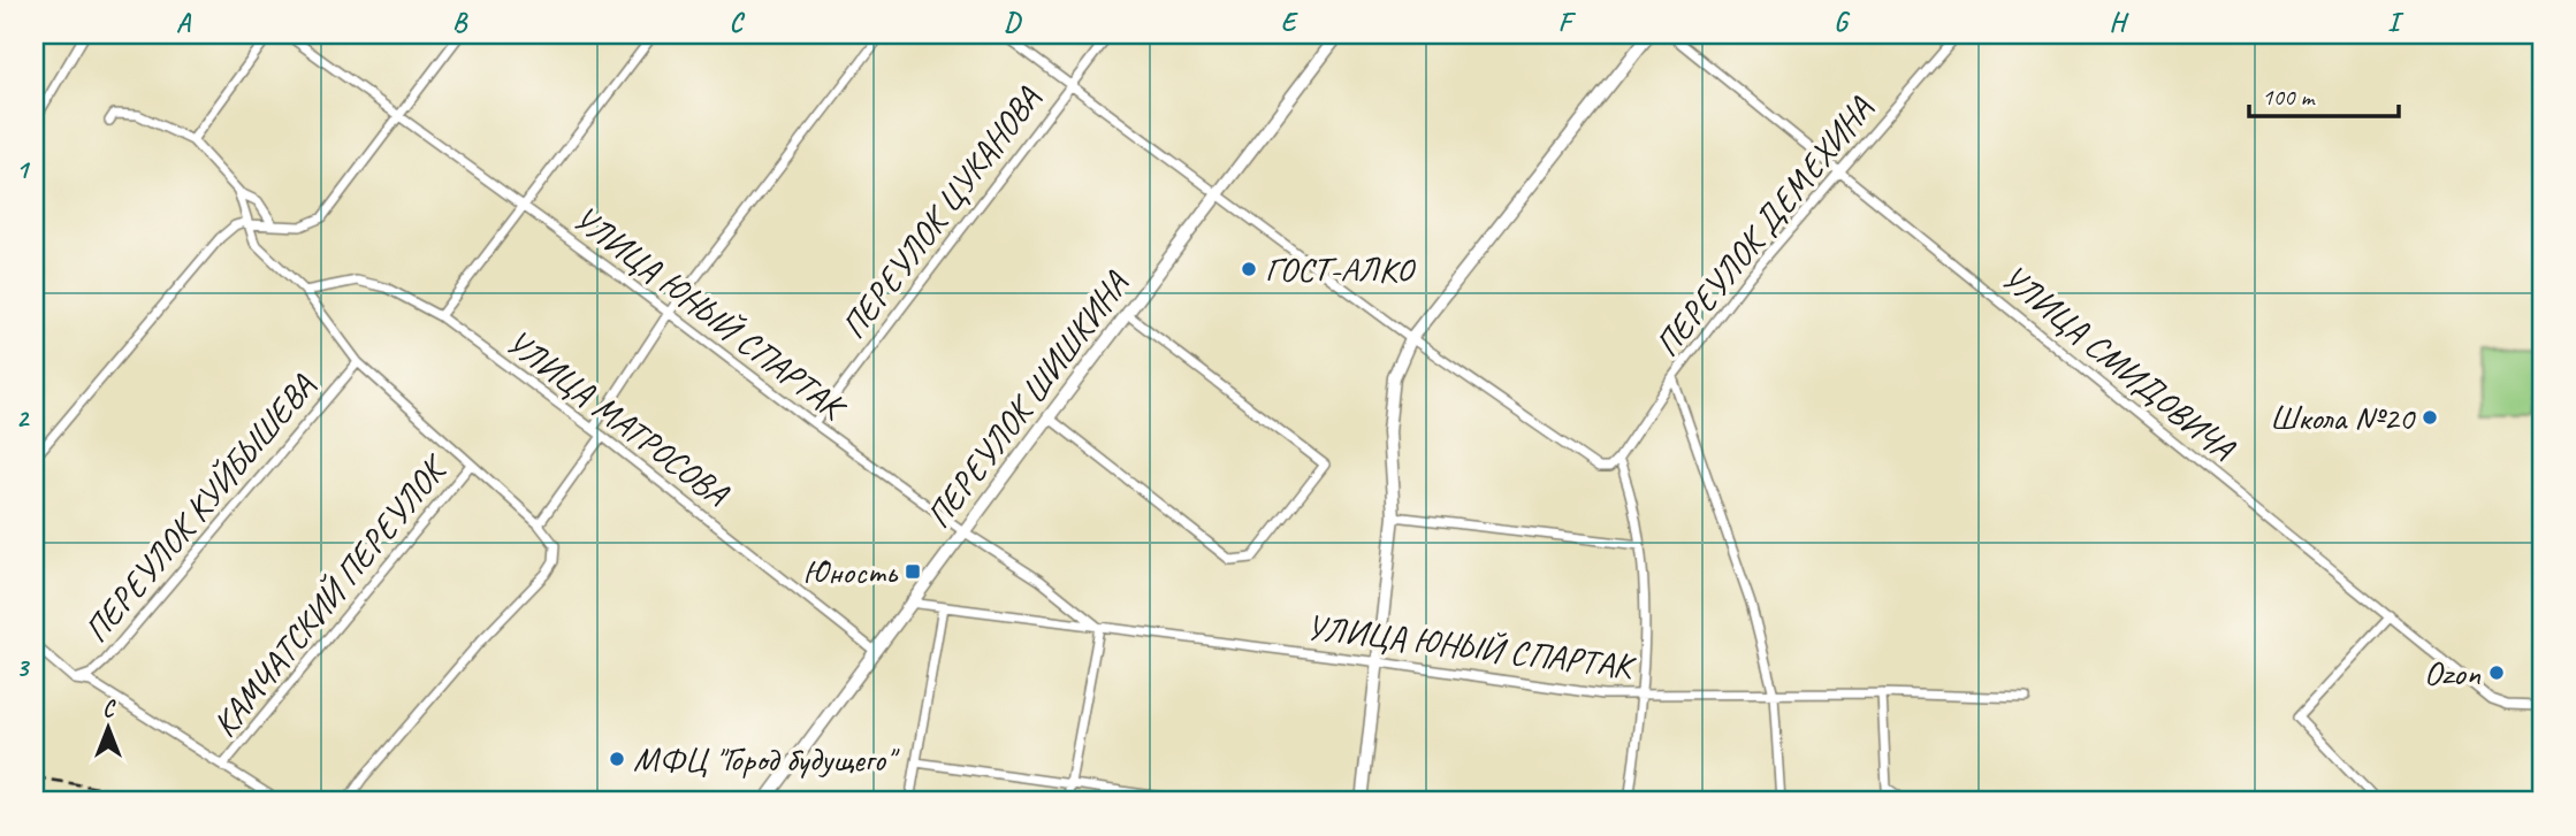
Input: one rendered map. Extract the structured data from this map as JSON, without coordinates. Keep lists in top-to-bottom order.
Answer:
{
  "streets": {
    "main road": ["ПЕРЕУЛОК ШИШКИНА"],
    "street": [
      "ПЕРЕУЛОК ЦУКАНОВА",
      "ПЕРЕУЛОК ДЕМЕХИНА",
      "УЛИЦА ЮНЫЙ СПАРТАК",
      "УЛИЦА СМИДОВИЧА",
      "УЛИЦА МАТРОСОВА",
      "ПЕРЕУЛОК КУЙБЫШЕВА",
      "КАМЧАТСКИЙ ПЕРЕУЛОК"
    ]
  },
  "crossings": [
    ["ПЕРЕУЛОК ЦУКАНОВА", "УЛИЦА ЮНЫЙ СПАРТАК"],
    ["ПЕРЕУЛОК ДЕМЕХИНА", "УЛИЦА СМИДОВИЧА"],
    ["УЛИЦА ЮНЫЙ СПАРТАК", "ПЕРЕУЛОК ШИШКИНА"],
    ["ПЕРЕУЛОК ШИШКИНА", "УЛИЦА МАТРОСОВА"]
  ],
  "places": {
    "other": [
      "ГОСТ-АЛКО",
      "Школа №20",
      "Ozon",
      "МФЦ \"Город будущего\""
    ],
    "transit": ["Юность"]
  },
  "scale_bar": "100 m",
  "north": "top",
  "grid": {
    "columns": [
      "A",
      "B",
      "C",
      "D",
      "E",
      "F",
      "G",
      "H",
      "I"
    ],
    "rows": ["1", "2", "3"]
  }
}
